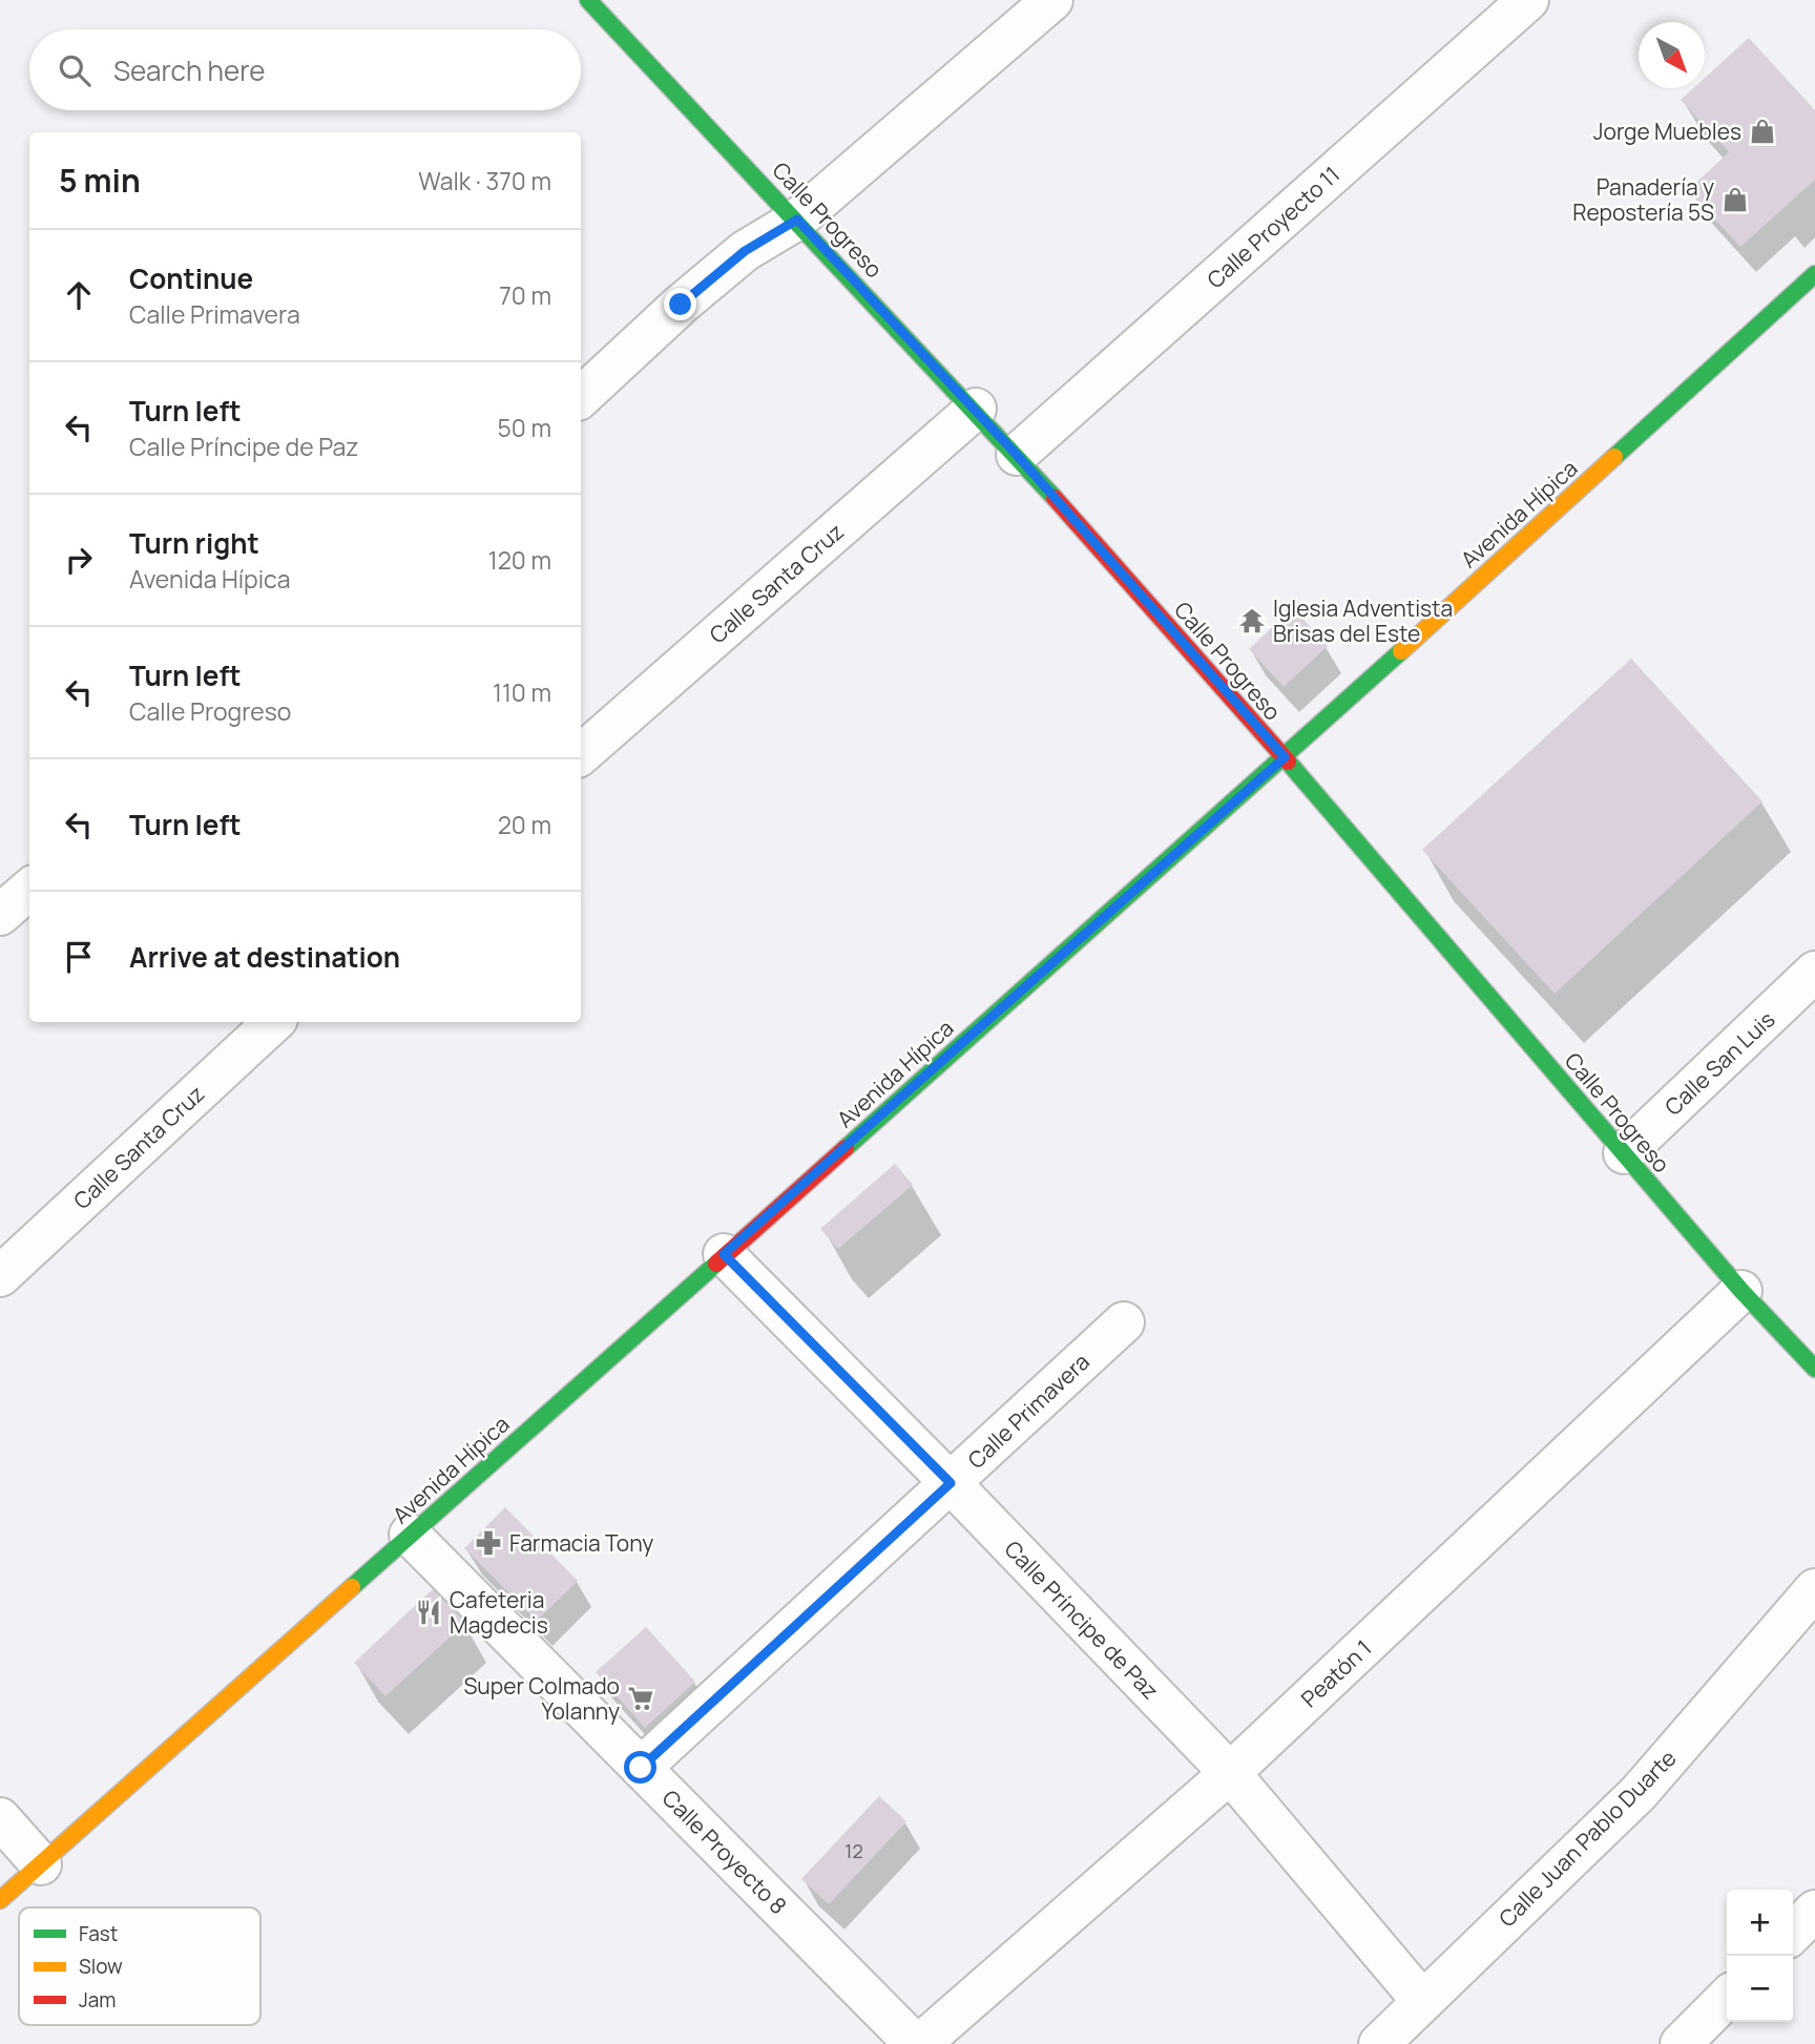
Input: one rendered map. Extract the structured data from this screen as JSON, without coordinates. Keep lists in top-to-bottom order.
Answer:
{
  "streets": {
    "street": [
      "Calle Progreso",
      "Calle Proyecto 11",
      "Avenida Hípica",
      "Calle Santa Cruz",
      "Calle San Luis",
      "Calle Primavera",
      "Calle Príncipe de Paz",
      "Peatón 1",
      "Calle Juan Pablo Duarte",
      "Calle Proyecto 8"
    ]
  },
  "crossings": [
    ["Calle Progreso", "Calle Proyecto 11"],
    ["Calle Progreso", "Avenida Hípica"],
    ["Calle Progreso", "Calle Santa Cruz"],
    ["Calle Progreso", "Calle San Luis"],
    ["Calle Progreso", "Peatón 1"],
    ["Avenida Hípica", "Calle Príncipe de Paz"],
    ["Avenida Hípica", "Calle Proyecto 8"],
    ["Calle Primavera", "Calle Príncipe de Paz"],
    ["Calle Primavera", "Calle Proyecto 8"],
    ["Calle Príncipe de Paz", "Peatón 1"],
    ["Calle Príncipe de Paz", "Calle Juan Pablo Duarte"],
    ["Peatón 1", "Calle Proyecto 8"]
  ],
  "places": {
    "shop": ["Jorge Muebles", "Panadería y Repostería 5S"],
    "temple": ["Iglesia Adventista Brisas del Este"],
    "pharmacy": ["Farmacia Tony"],
    "restaurant": ["Cafeteria Magdecis"],
    "supermarket": ["Super Colmado Yolanny"]
  },
  "house_numbers": ["12"],
  "legend": ["Fast", "Slow", "Jam"],
  "north": "bottom right",
  "page": {
    "search": "Search here",
    "heading": ["5 min", "Walk · 370 m"],
    "list": [
      ["Continue", "Calle Primavera", "70 m"],
      ["Turn left", "Calle Príncipe de Paz", "50 m"],
      ["Turn right", "Avenida Hípica", "120 m"],
      ["Turn left", "Calle Progreso", "110 m"],
      ["Turn left", "20 m"],
      "Arrive at destination"
    ],
    "map_buttons": ["+", "−"]
  }
}
